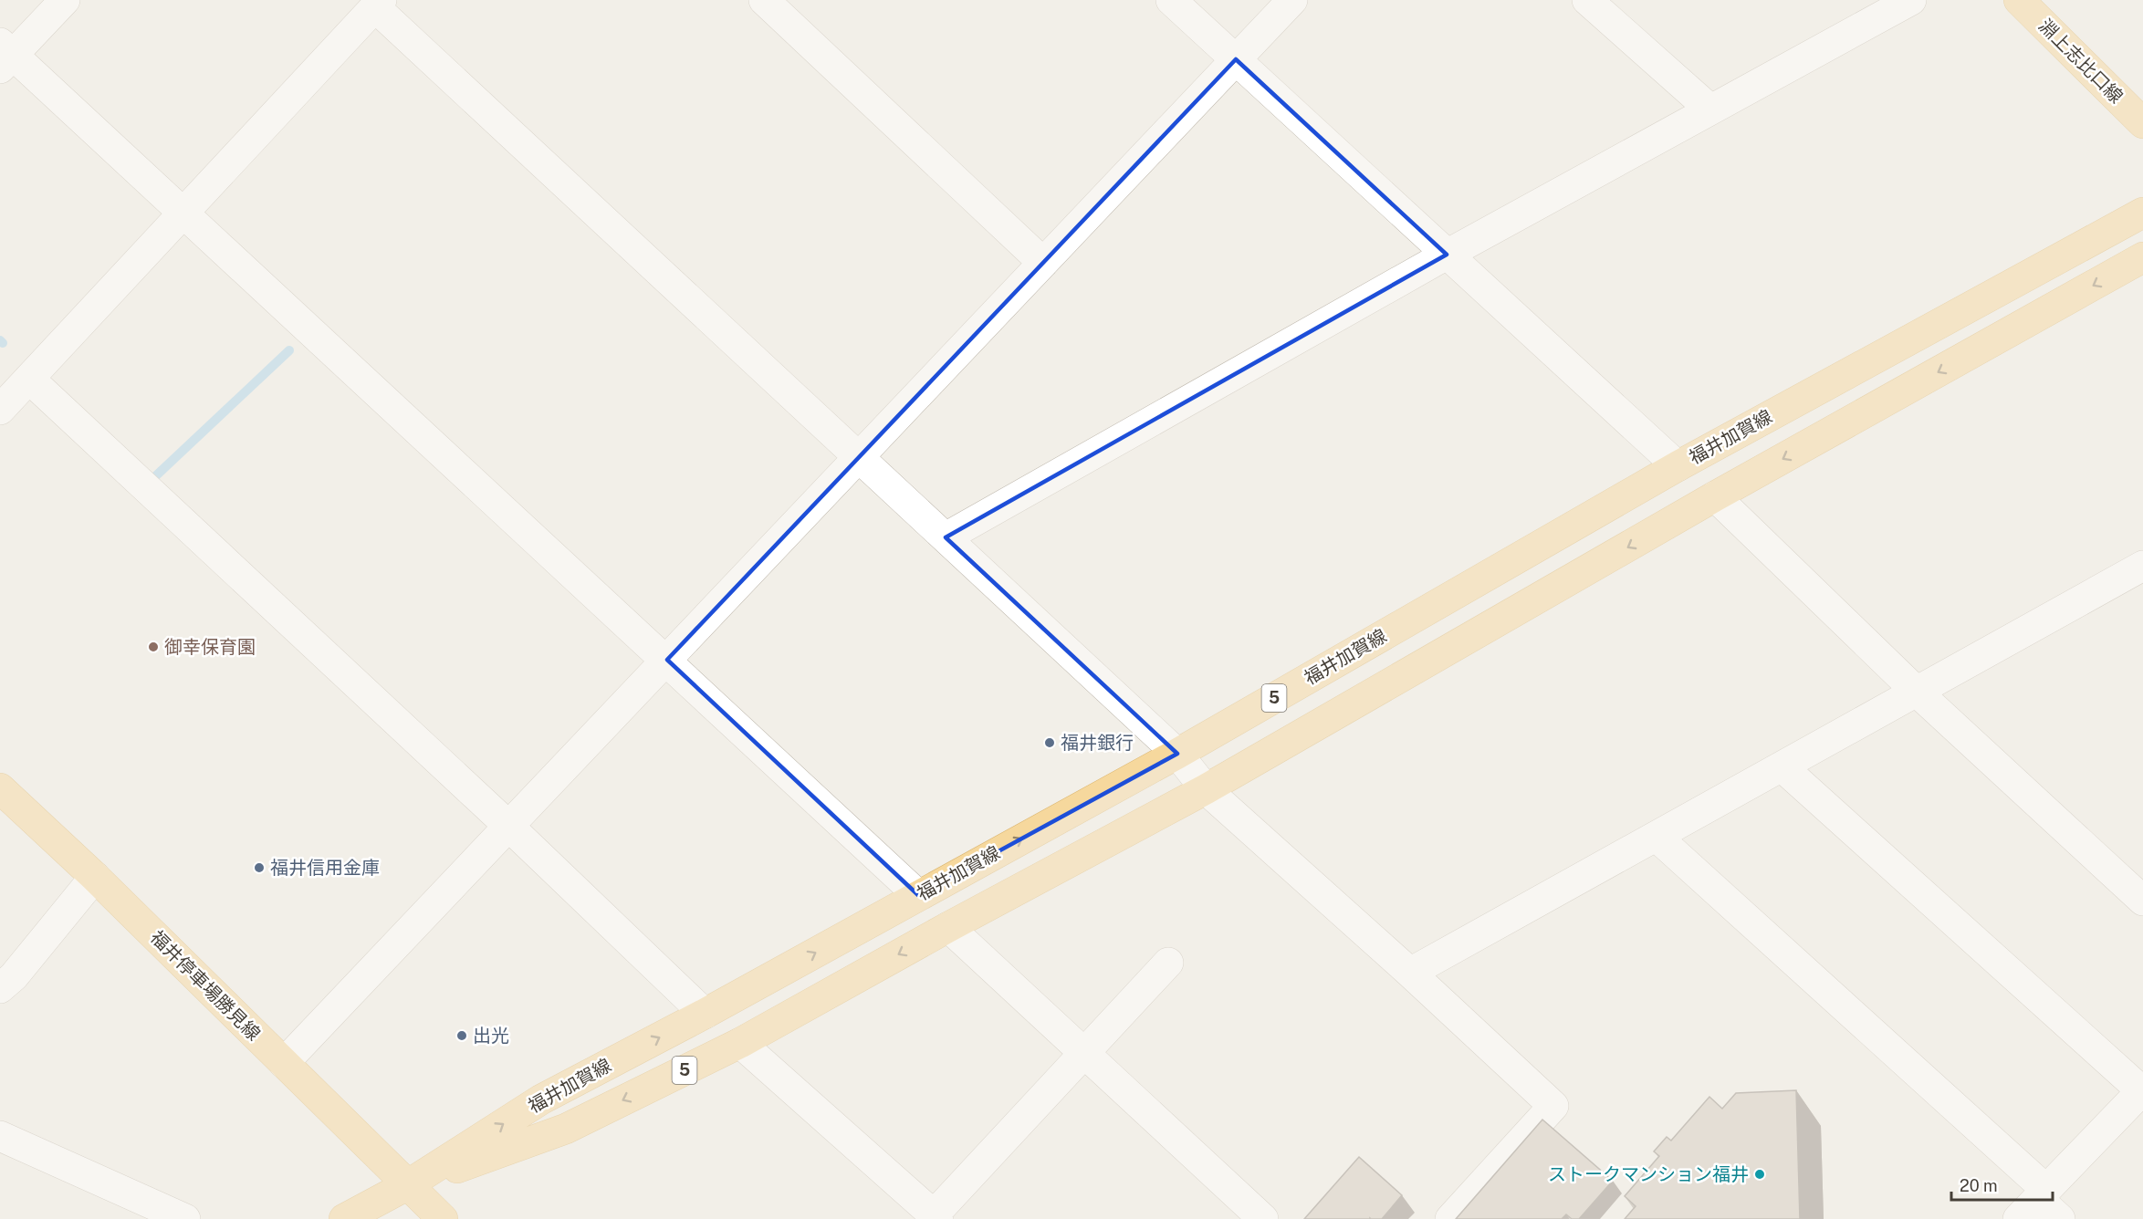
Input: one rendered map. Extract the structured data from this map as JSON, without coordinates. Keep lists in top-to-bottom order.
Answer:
{
  "streets": {
    "main road": [
      "淵上志比口線",
      "福井加賀線",
      "5",
      "福井停車場勝見線"
    ]
  },
  "crossings": [
    ["福井加賀線", "福井停車場勝見線"]
  ],
  "places": [
    "御幸保育園",
    "福井銀行",
    "福井信用金庫",
    "出光",
    "ストークマンション福井"
  ],
  "scale_bar": "20 m"
}
